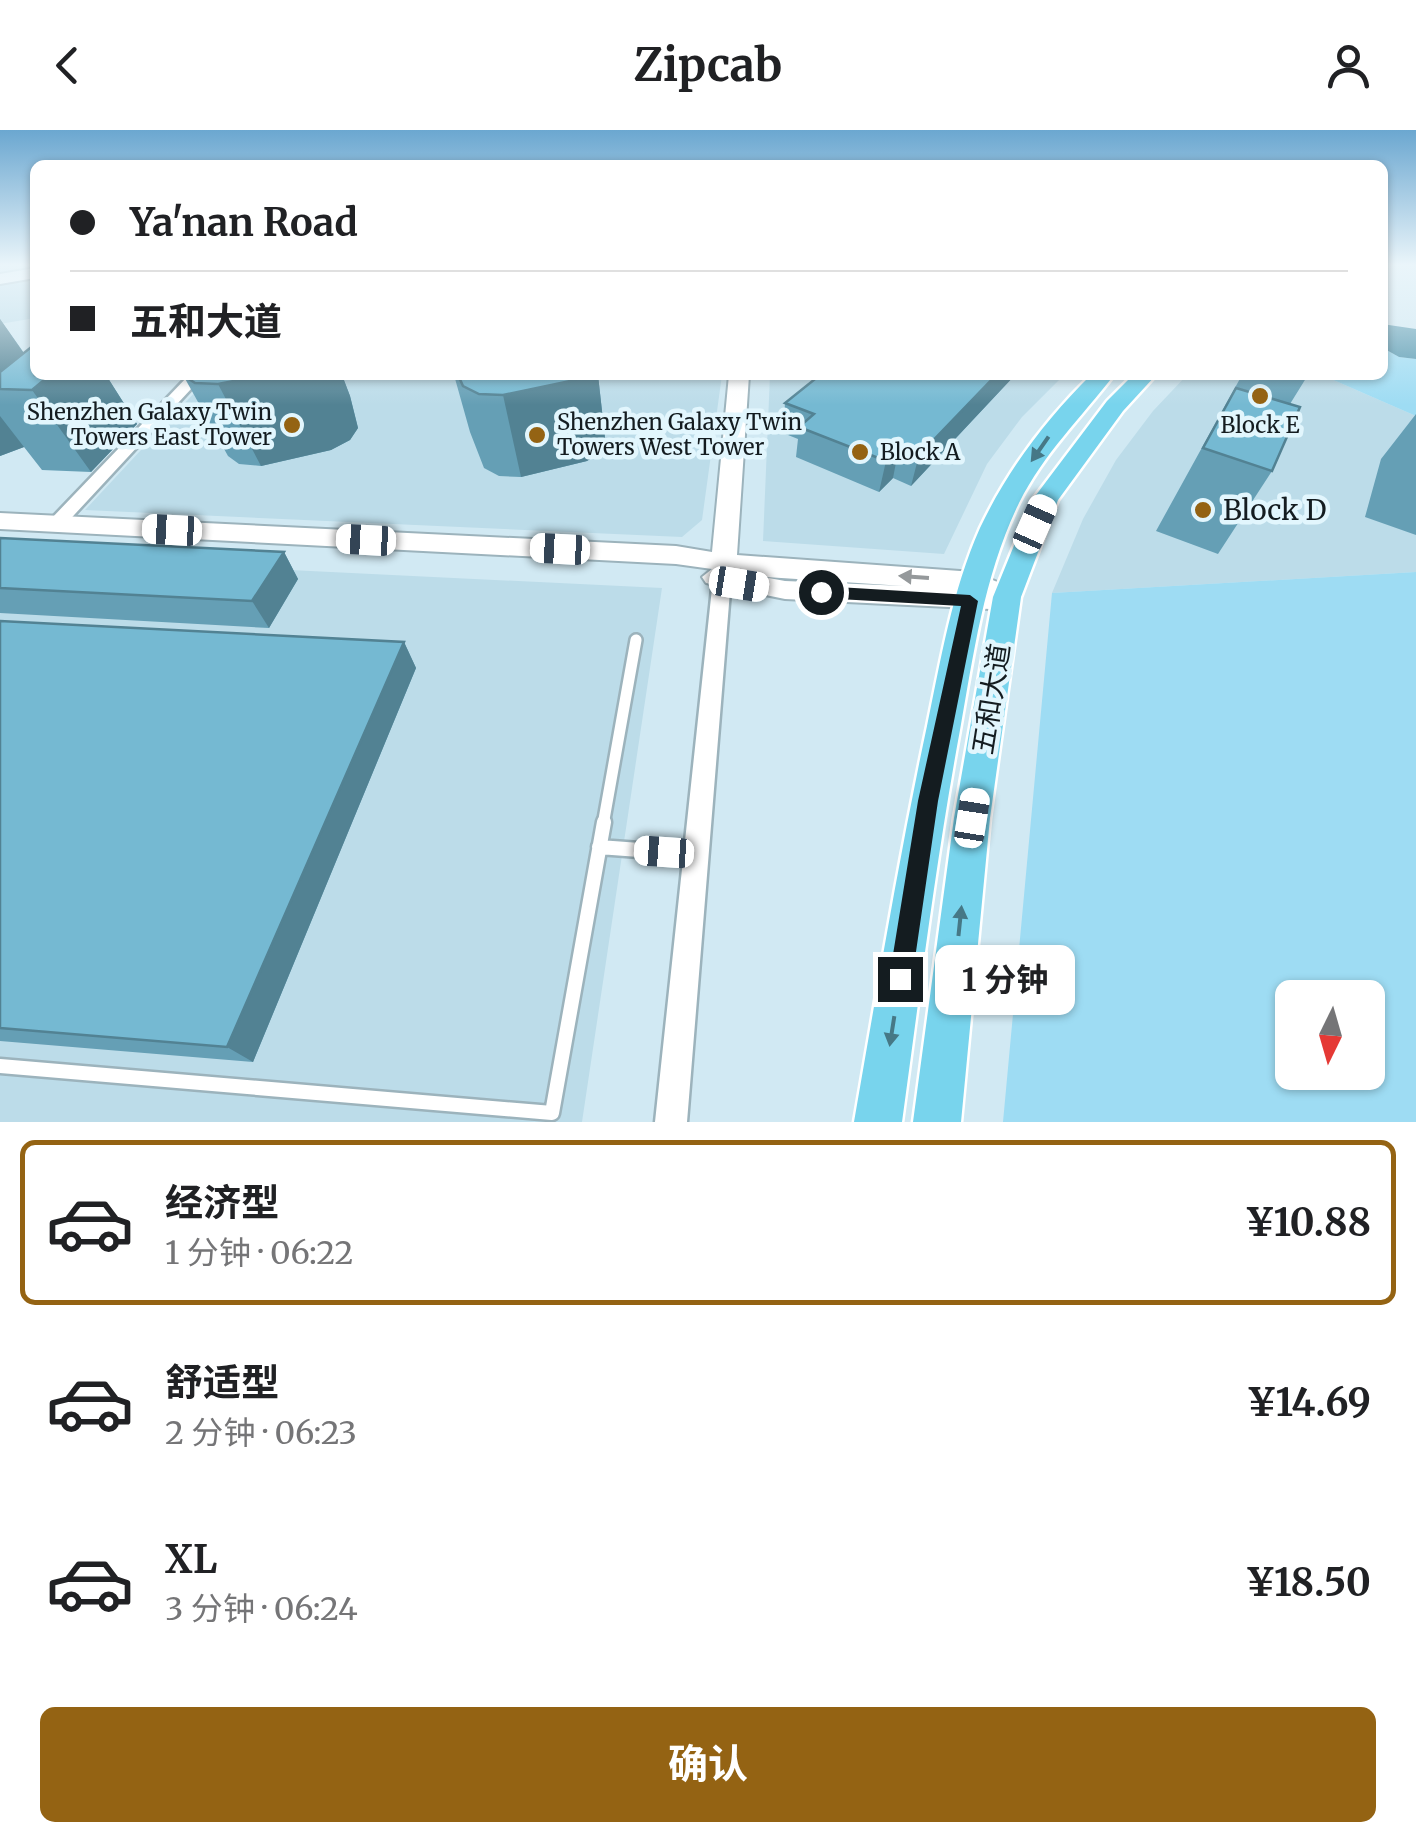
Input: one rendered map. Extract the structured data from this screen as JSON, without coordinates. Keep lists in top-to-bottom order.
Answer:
{
  "streets": {
    "main road": ["五和大道"]
  },
  "places": [
    "Block E",
    "Shenzhen Galaxy Twin Towers East Tower",
    "Shenzhen Galaxy Twin Towers West Tower",
    "Block A",
    "Block D"
  ],
  "north": "bottom",
  "page": {
    "header": "Zipcab",
    "banner": ["Ya'nan Road", "五和大道"],
    "bubble": "1 分钟",
    "list": [
      {
        "name": "经济型",
        "note": "1 分钟 · 06:22",
        "value": "¥10.88"
      },
      {
        "name": "舒适型",
        "note": "2 分钟 · 06:23",
        "value": "¥14.69"
      },
      {
        "name": "XL",
        "note": "3 分钟 · 06:24",
        "value": "¥18.50"
      }
    ],
    "buttons": "确认"
  }
}
